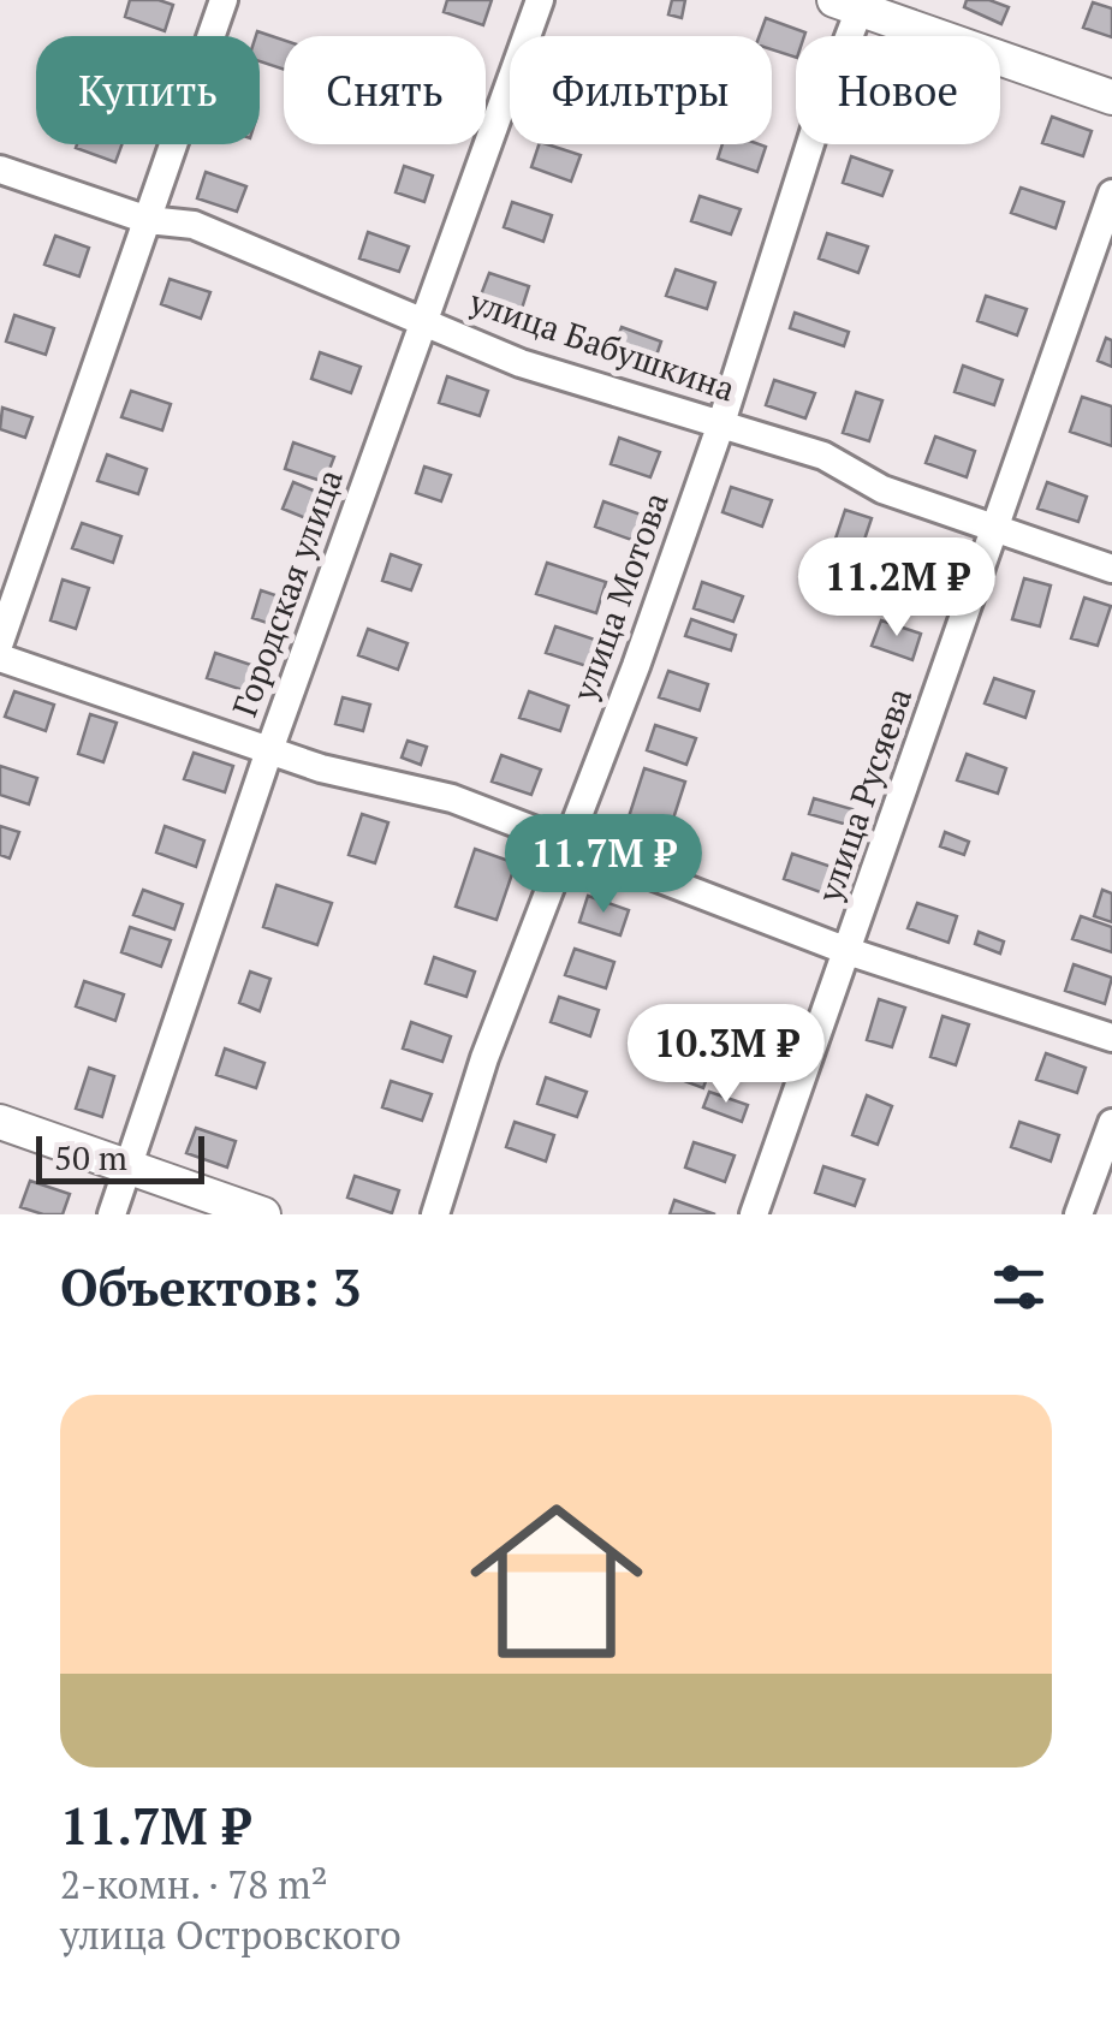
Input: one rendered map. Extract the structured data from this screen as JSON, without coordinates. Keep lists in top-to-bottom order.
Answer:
{
  "streets": {
    "street": [
      "улица Бабушкина",
      "Городская улица",
      "улица Мотова",
      "улица Русяева"
    ]
  },
  "crossings": [
    ["улица Бабушкина", "Городская улица"],
    ["улица Бабушкина", "улица Мотова"],
    ["улица Бабушкина", "улица Русяева"]
  ],
  "scale_bar": "50 m",
  "page": {
    "chip": [
      "Купить",
      "Снять",
      "Фильтры",
      "Новое"
    ],
    "price": ["11.2M ₽", "11.7M ₽", "10.3M ₽"],
    "scale": "50 m",
    "heading": "Объектов: 3",
    "list": [
      {
        "name": "11.7M ₽",
        "note": "2-комн. · 78 m² · улица Островского"
      }
    ]
  }
}
